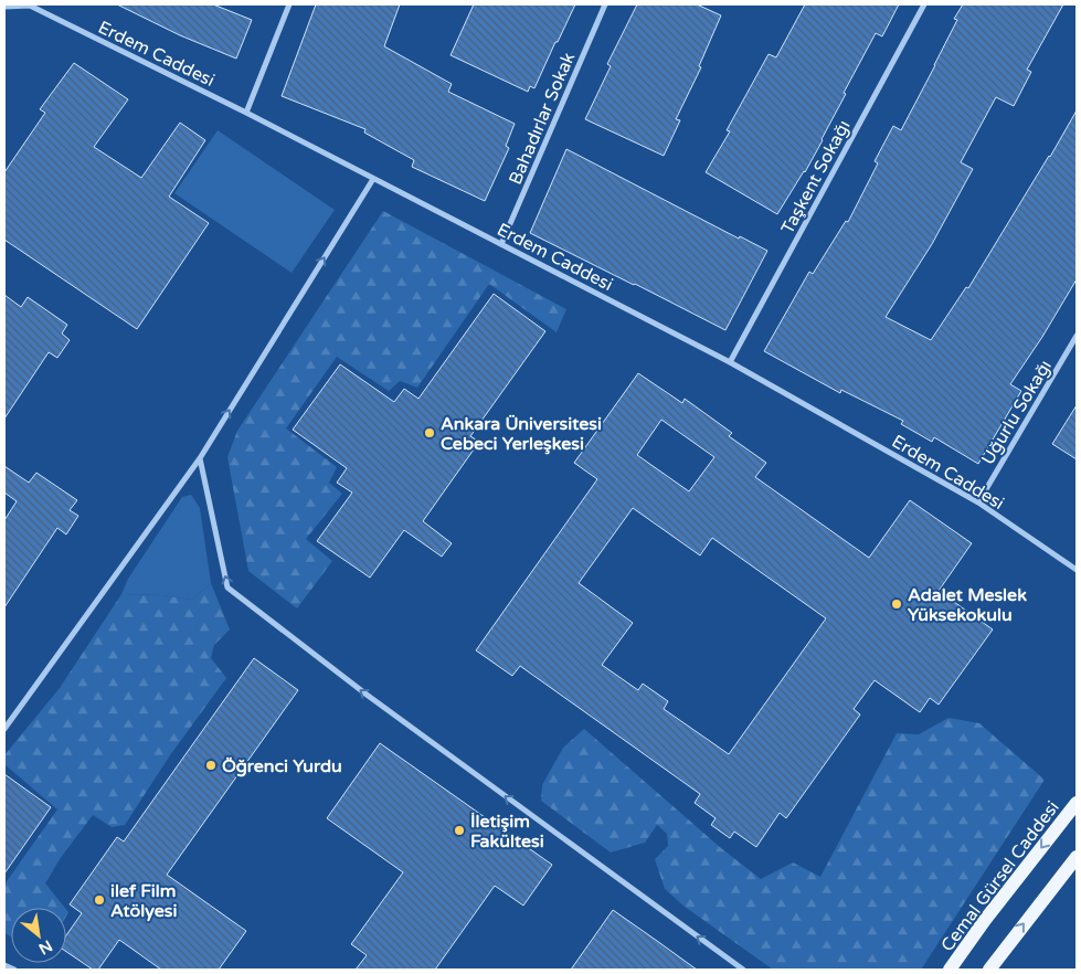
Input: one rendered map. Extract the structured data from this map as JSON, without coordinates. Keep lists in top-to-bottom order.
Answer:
{
  "streets": {
    "main road": ["Cemal Gürsel Caddesi"],
    "street": [
      "Erdem Caddesi",
      "Bahadırlar Sokak",
      "Taşkent Sokağı",
      "Uğurlu Sokağı"
    ]
  },
  "crossings": [
    ["Erdem Caddesi", "Bahadırlar Sokak"],
    ["Erdem Caddesi", "Taşkent Sokağı"],
    ["Erdem Caddesi", "Uğurlu Sokağı"]
  ],
  "places": [
    "Ankara Üniversitesi Cebeci Yerleşkesi",
    "Adalet Meslek Yüksekokulu",
    "Öğrenci Yurdu",
    "İletişim Fakültesi",
    "ilef Film Atölyesi"
  ],
  "north": "bottom right"
}
